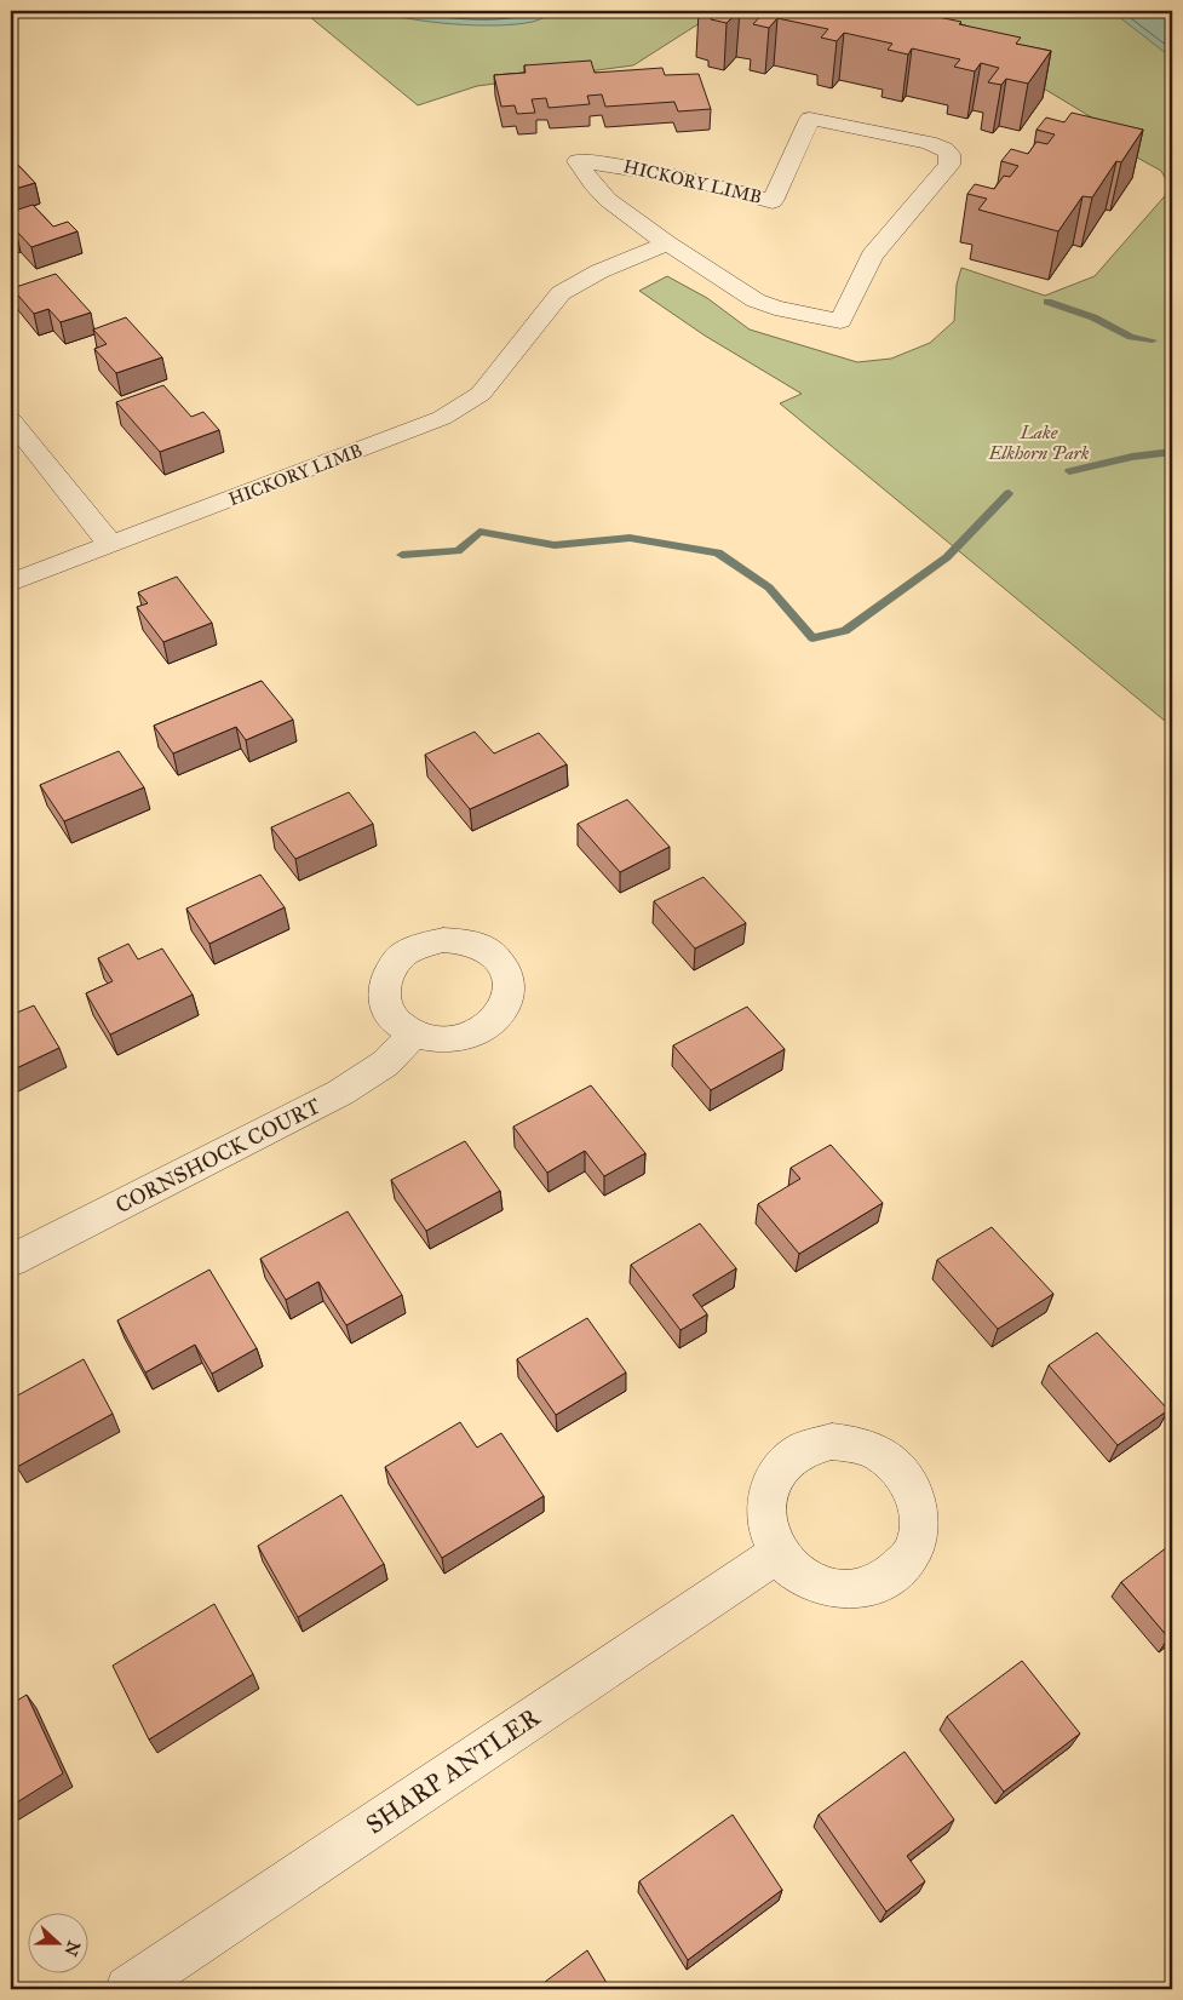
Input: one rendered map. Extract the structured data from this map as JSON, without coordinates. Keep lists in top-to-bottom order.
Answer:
{
  "streets": {
    "street": ["HICKORY LIMB", "CORNSHOCK COURT", "SHARP ANTLER"]
  },
  "parks": ["Lake Elkhorn Park"],
  "north": "right"
}
